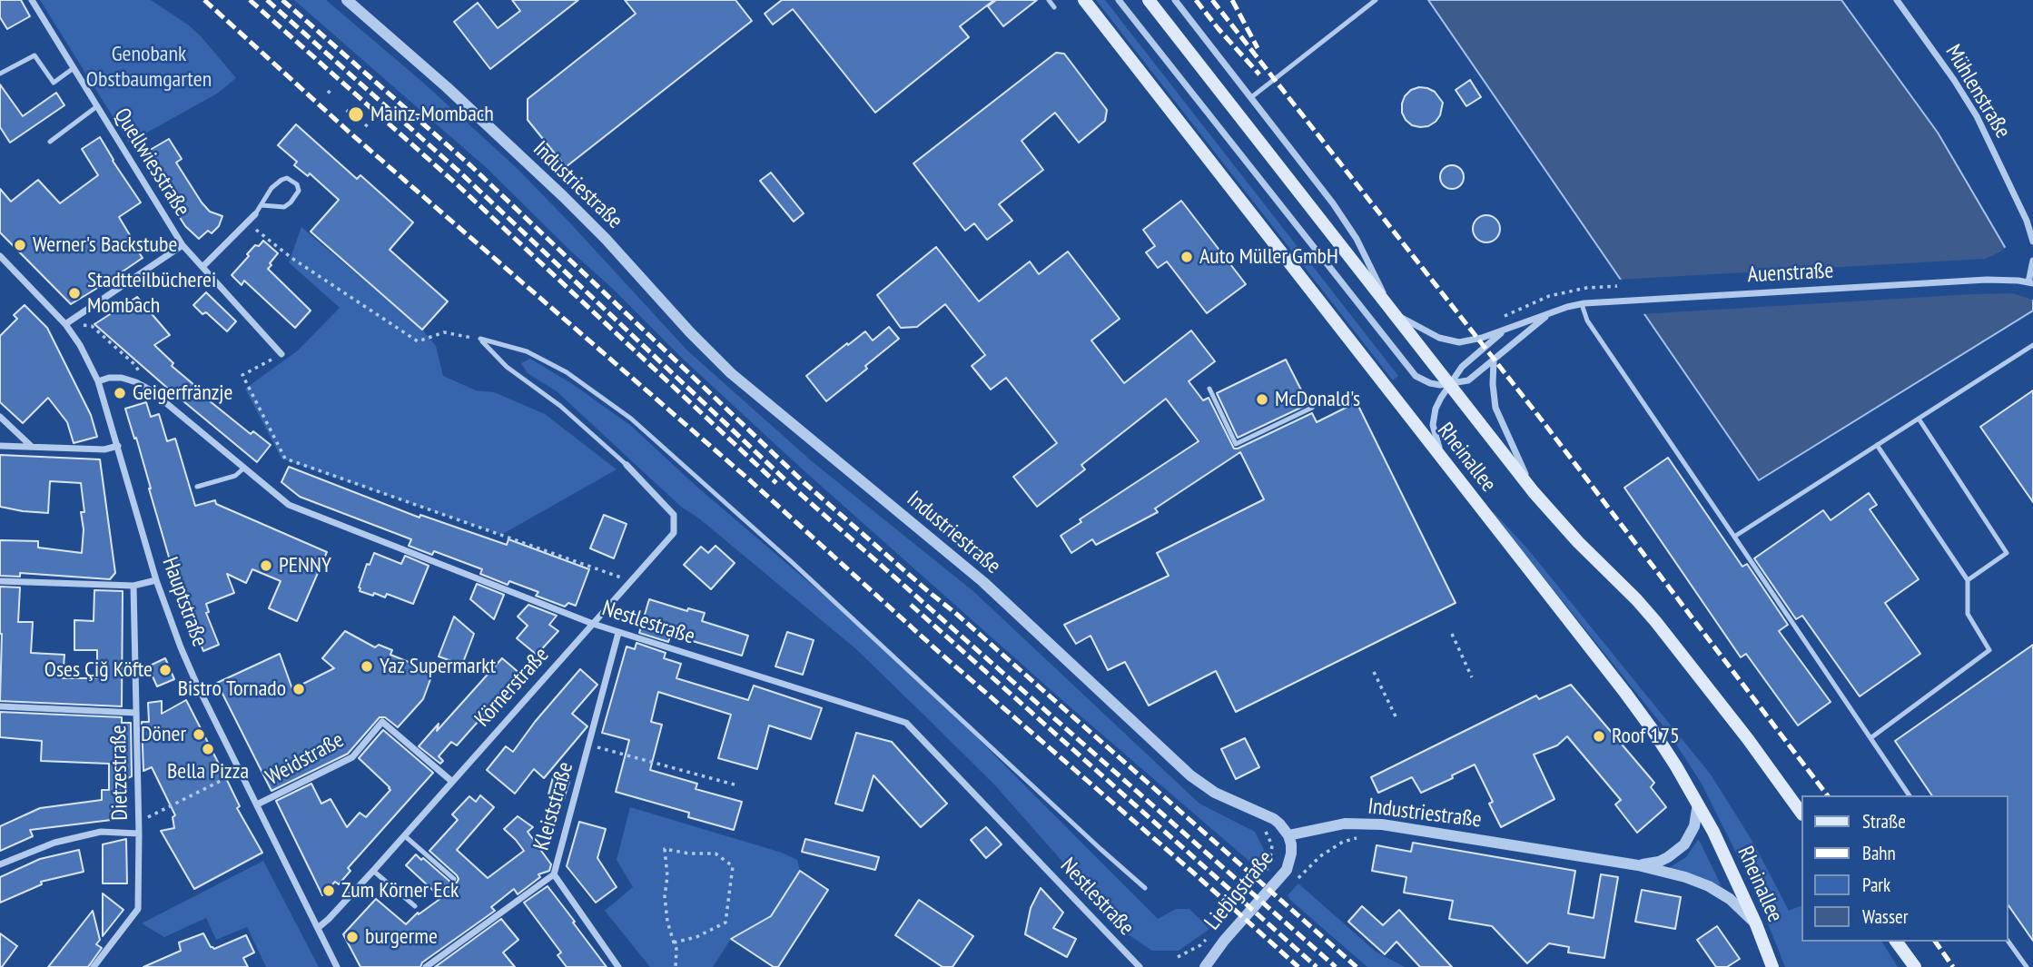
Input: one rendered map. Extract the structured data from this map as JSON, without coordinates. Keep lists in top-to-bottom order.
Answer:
{
  "streets": {
    "main road": ["Rheinallee"],
    "street": [
      "Mühlenstraße",
      "Quellwiesstraße",
      "Industriestraße",
      "Auenstraße",
      "Hauptstraße",
      "Nestlestraße",
      "Körnerstraße",
      "Weidstraße",
      "Dietzestraße",
      "Kleiststraße",
      "Liebigstraße"
    ]
  },
  "crossings": [
    ["Quellwiesstraße", "Hauptstraße"],
    ["Industriestraße", "Rheinallee"],
    ["Industriestraße", "Liebigstraße"],
    ["Auenstraße", "Rheinallee"],
    ["Hauptstraße", "Nestlestraße"],
    ["Hauptstraße", "Körnerstraße"],
    ["Hauptstraße", "Weidstraße"],
    ["Nestlestraße", "Körnerstraße"],
    ["Nestlestraße", "Kleiststraße"],
    ["Körnerstraße", "Weidstraße"]
  ],
  "parks": ["Genobank Obstbaumgarten"],
  "places": [
    "Mainz-Mombach",
    "Werner's Backstube",
    "Auto Müller GmbH",
    "Stadtteilbücherei Mombach",
    "Geigerfränzje",
    "McDonald's",
    "PENNY",
    "Yaz Supermarkt",
    "Oses Çiğ Köfte",
    "Bistro Tornado",
    "Döner",
    "Roof 175",
    "Bella Pizza",
    "Zum Körner Eck",
    "burgerme"
  ],
  "legend": [
    "Straße",
    "Bahn",
    "Park",
    "Wasser"
  ]
}
